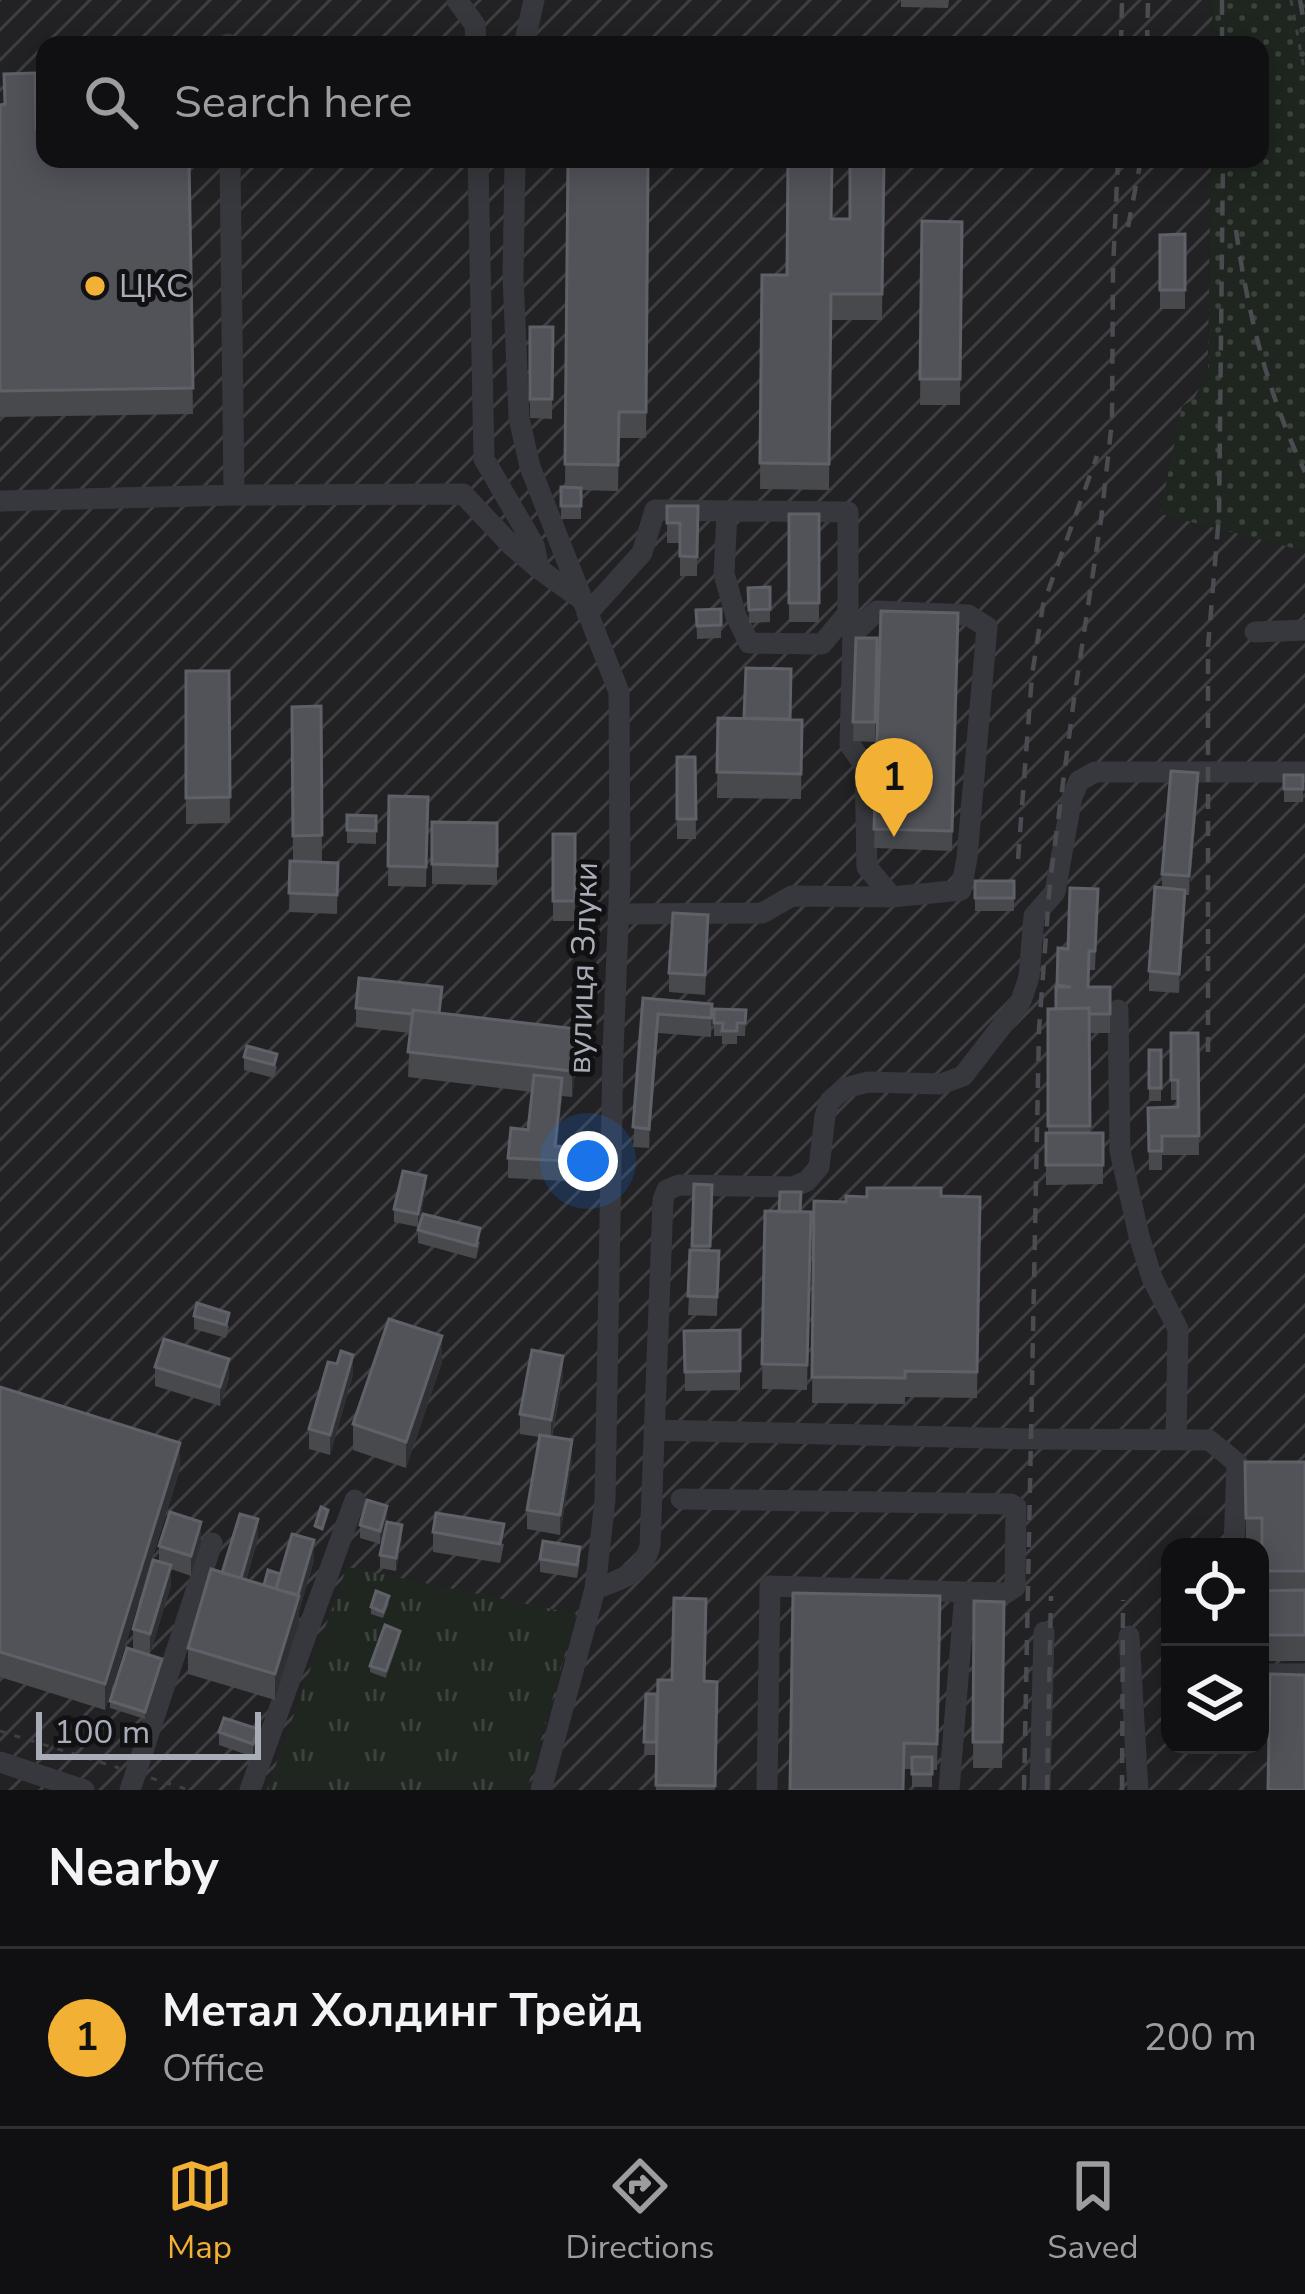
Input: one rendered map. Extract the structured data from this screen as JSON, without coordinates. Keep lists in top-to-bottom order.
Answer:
{
  "streets": {
    "street": ["вулиця Злуки"]
  },
  "places": ["ЦКС"],
  "scale_bar": "100 m",
  "page": {
    "search": "Search here",
    "pins": "1",
    "scale": "100 m",
    "heading": "Nearby",
    "list": [
      {
        "mark": "1",
        "name": "Метал Холдинг Трейд",
        "note": "Office",
        "value": "200 m"
      }
    ],
    "nav": ["Map", "Directions", "Saved"]
  }
}
